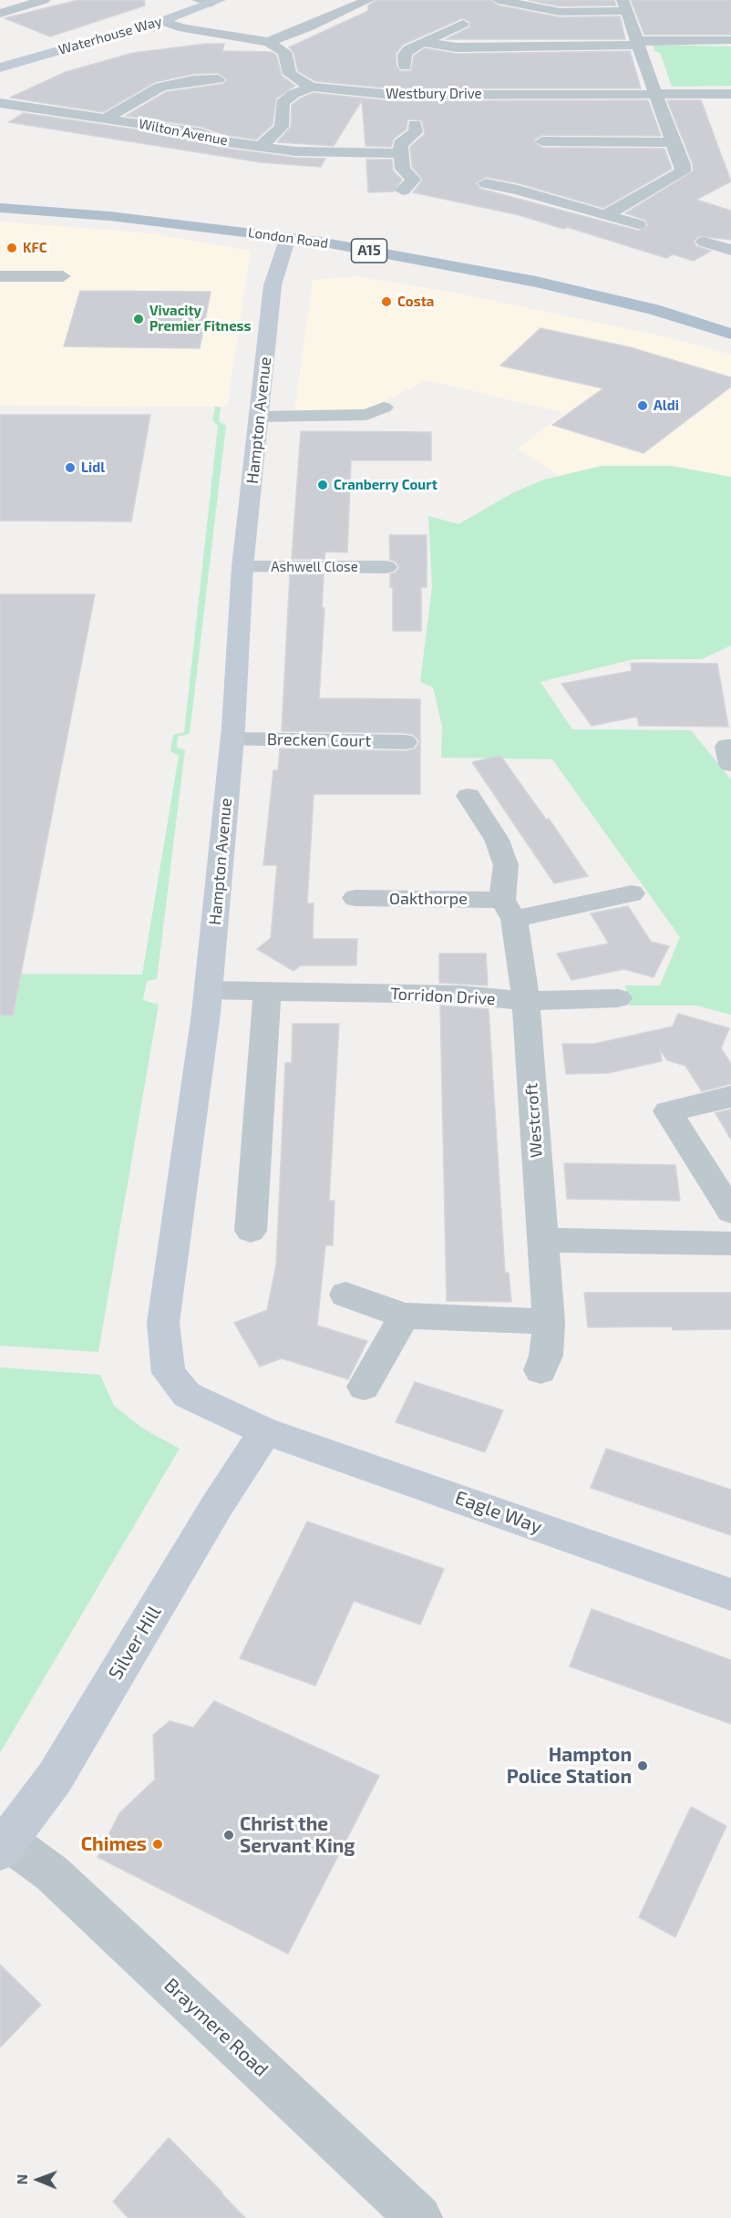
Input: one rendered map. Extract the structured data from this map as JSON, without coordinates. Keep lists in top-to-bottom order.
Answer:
{
  "streets": {
    "main road": ["London Road", "A15"],
    "street": [
      "Waterhouse Way",
      "Westbury Drive",
      "Wilton Avenue",
      "Hampton Avenue",
      "Ashwell Close",
      "Brecken Court",
      "Oakthorpe",
      "Torridon Drive",
      "Westcroft",
      "Eagle Way",
      "Silver Hill",
      "Braymere Road"
    ]
  },
  "crossings": [
    ["London Road", "Hampton Avenue"],
    ["Hampton Avenue", "Ashwell Close"],
    ["Hampton Avenue", "Brecken Court"],
    ["Hampton Avenue", "Torridon Drive"],
    ["Hampton Avenue", "Eagle Way"],
    ["Hampton Avenue", "Silver Hill"],
    ["Torridon Drive", "Westcroft"],
    ["Eagle Way", "Silver Hill"],
    ["Silver Hill", "Braymere Road"]
  ],
  "places": [
    "KFC",
    "Costa",
    "Vivacity Premier Fitness",
    "Aldi",
    "Lidl",
    "Cranberry Court",
    "Hampton Police Station",
    "Christ the Servant King",
    "Chimes"
  ],
  "north": "left"
}
